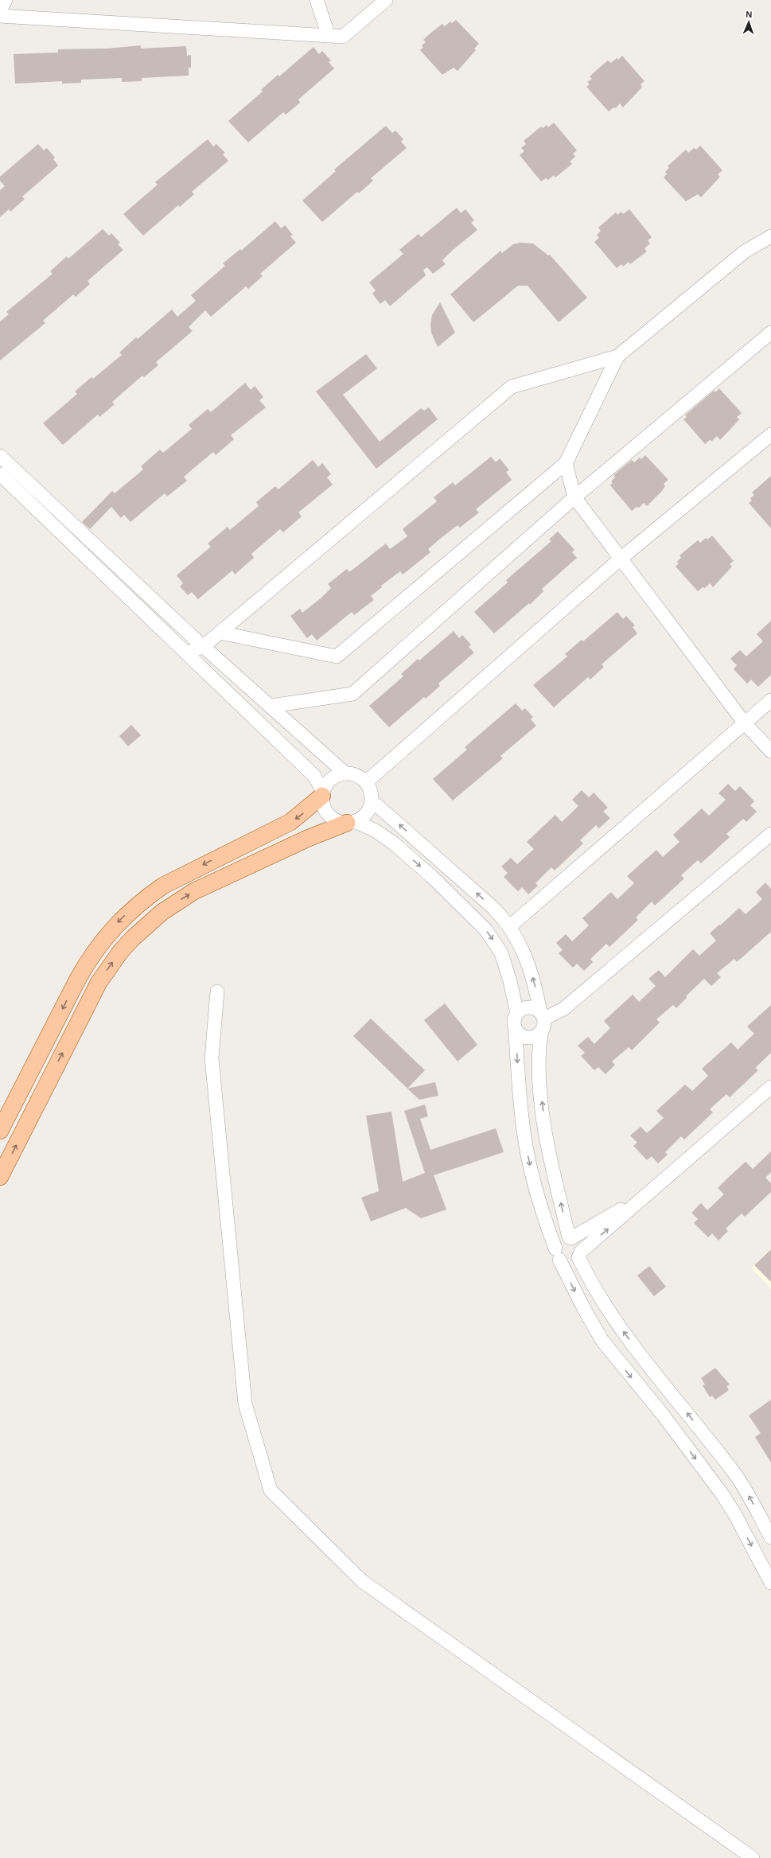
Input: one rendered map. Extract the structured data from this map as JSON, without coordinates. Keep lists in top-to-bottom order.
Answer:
{
  "north": "top"
}
